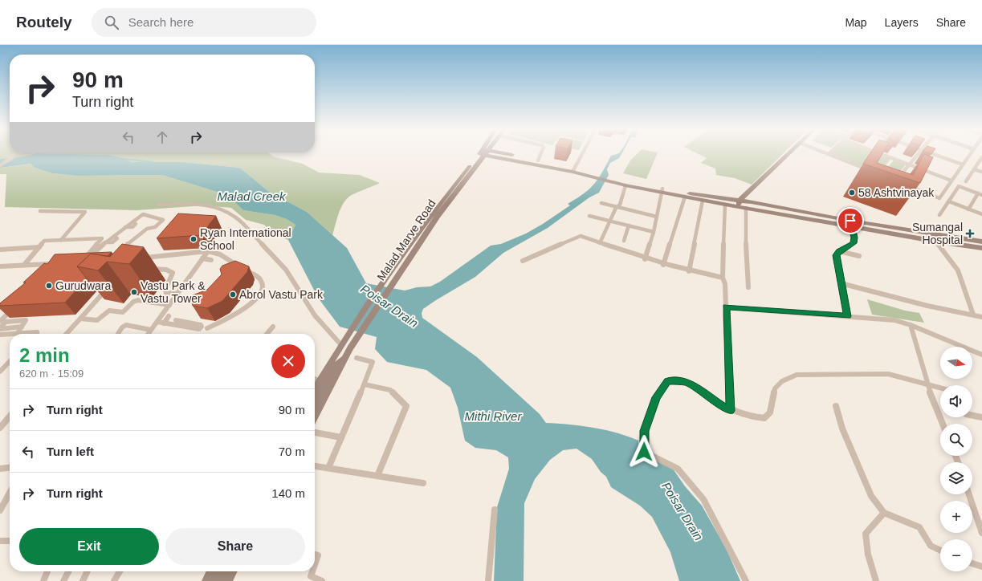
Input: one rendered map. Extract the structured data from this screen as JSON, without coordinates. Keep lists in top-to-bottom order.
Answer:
{
  "streets": {
    "main road": ["Malad Marve Road"]
  },
  "water": ["Malad Creek", "Poisar Drain", "Mithi River"],
  "places": {
    "other": [
      "58 Ashtvinayak",
      "Ryan International School",
      "Gurudwara",
      "Vastu Park & Vastu Tower",
      "Abrol Vastu Park"
    ],
    "health": ["Sumangal Hospital"]
  },
  "north": "right",
  "page": {
    "header": "Routely",
    "search": "Search here",
    "nav": ["Map", "Layers", "Share"],
    "turn": ["90 m", "Turn right"],
    "heading": ["2 min", "620 m · 15:09"],
    "map_buttons": ["+", "−"],
    "list": [
      {
        "name": "Turn right",
        "value": "90 m"
      },
      {
        "name": "Turn left",
        "value": "70 m"
      },
      {
        "name": "Turn right",
        "value": "140 m"
      }
    ],
    "buttons": ["Exit", "Share"]
  }
}
